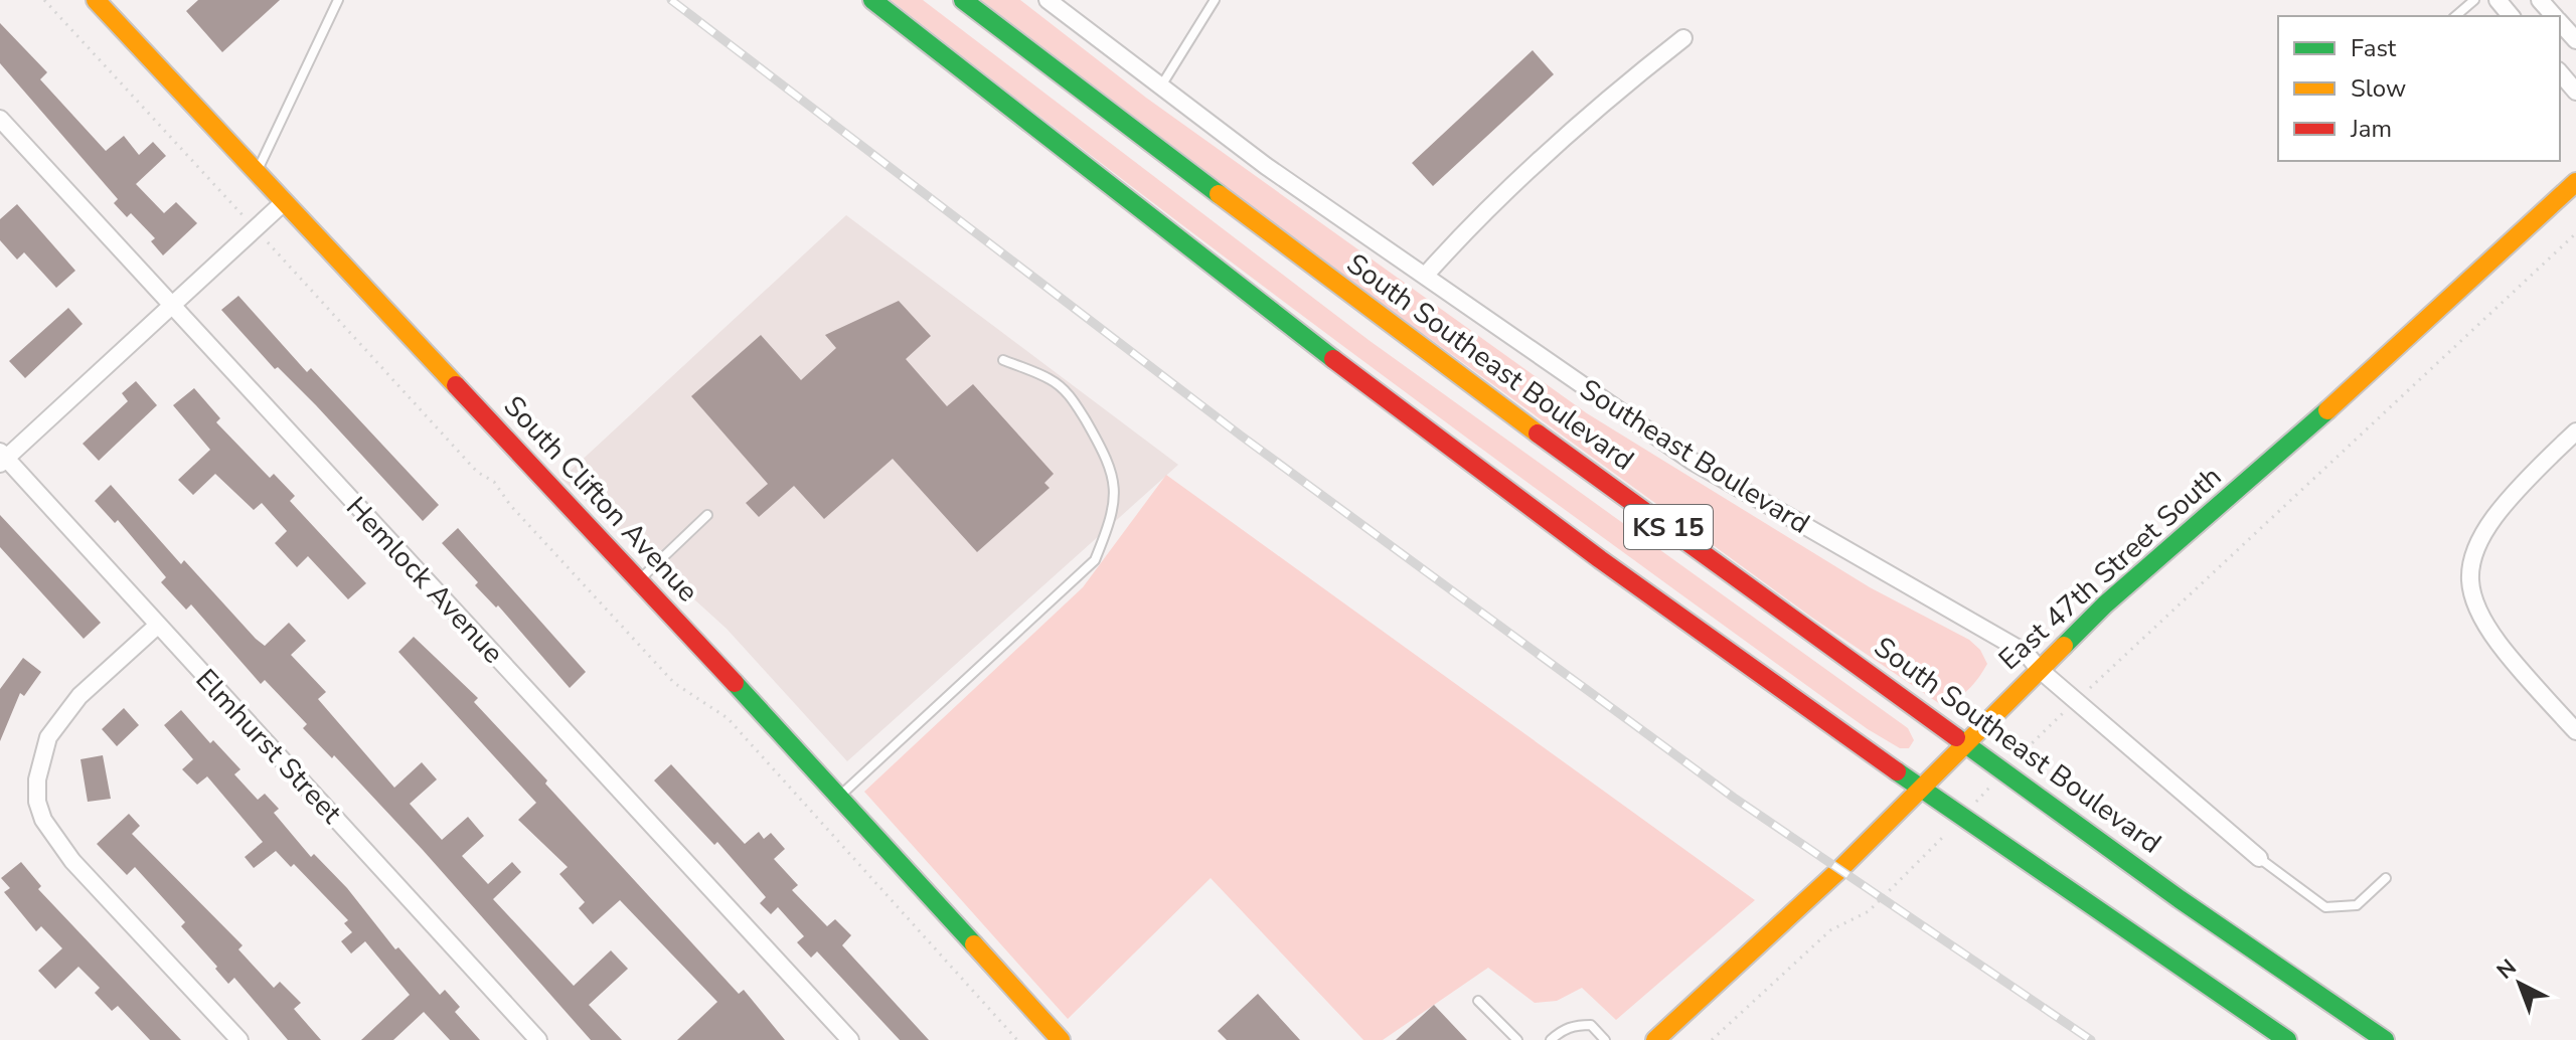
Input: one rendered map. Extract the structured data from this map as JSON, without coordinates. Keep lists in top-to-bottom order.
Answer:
{
  "streets": {
    "main road": [
      "South Southeast Boulevard",
      "South Clifton Avenue",
      "KS 15",
      "East 47th Street South"
    ],
    "street": ["Southeast Boulevard", "Hemlock Avenue", "Elmhurst Street"]
  },
  "crossings": [
    ["South Southeast Boulevard", "East 47th Street South"],
    ["Southeast Boulevard", "East 47th Street South"],
    ["KS 15", "East 47th Street South"]
  ],
  "legend": ["Fast", "Slow", "Jam"],
  "north": "top left"
}
